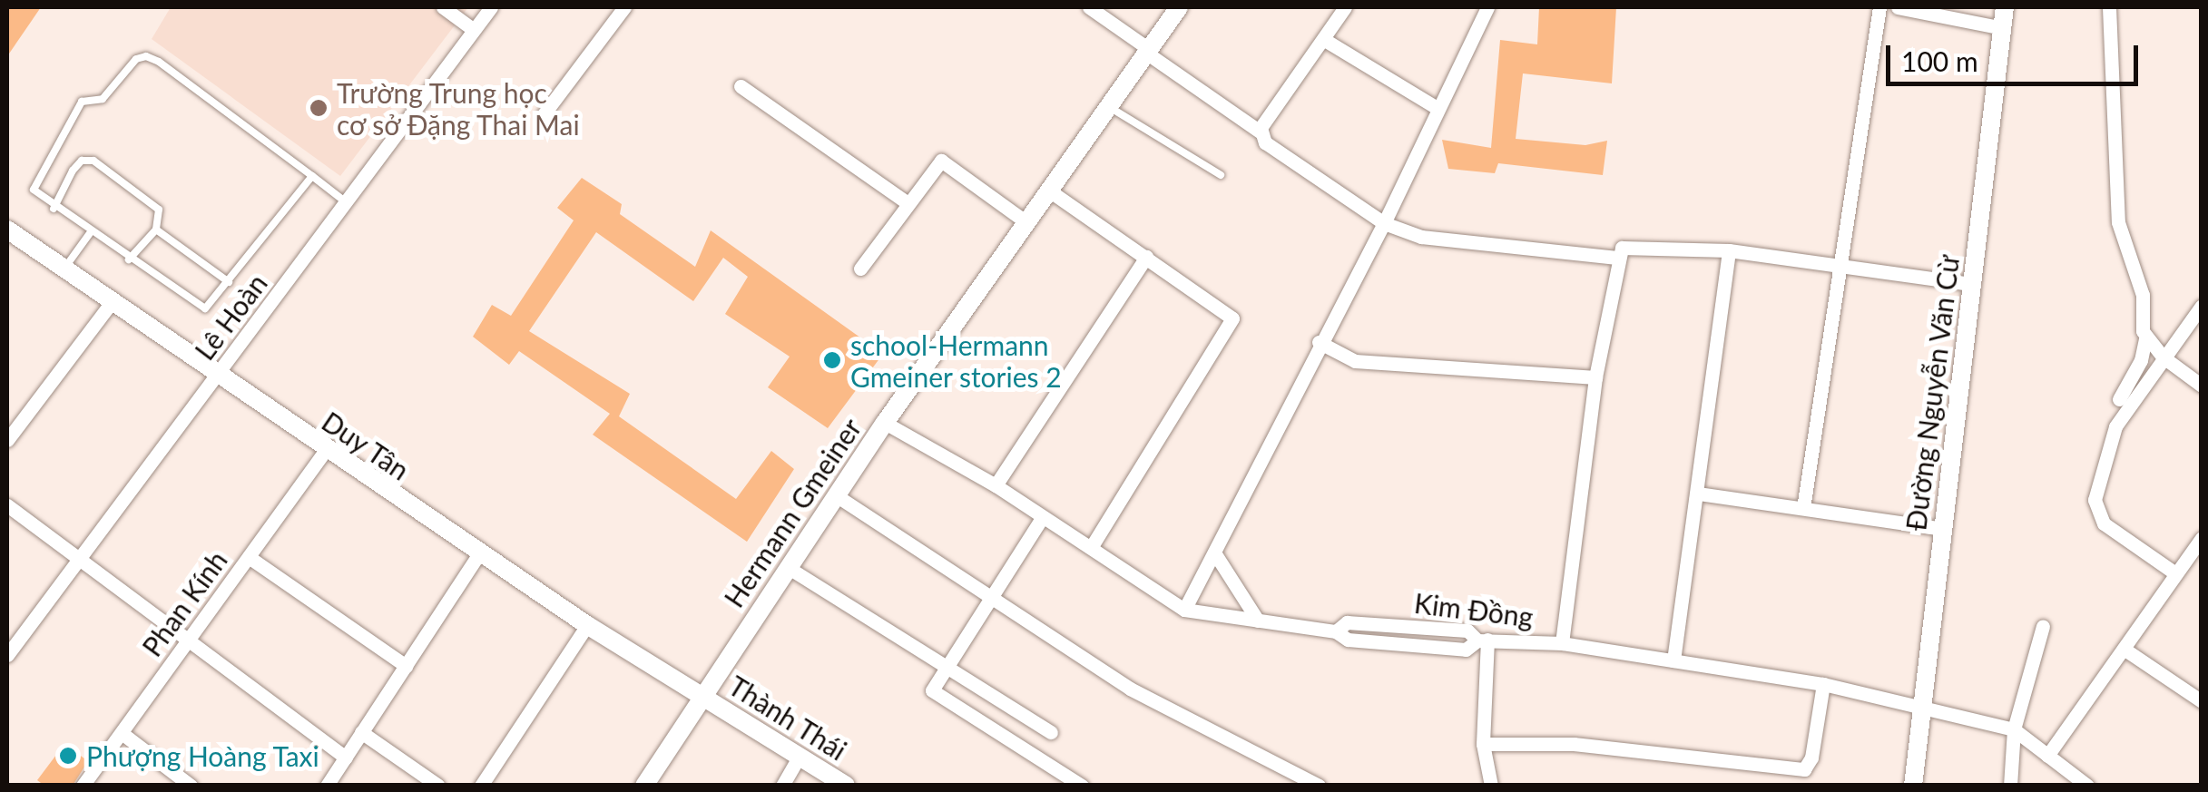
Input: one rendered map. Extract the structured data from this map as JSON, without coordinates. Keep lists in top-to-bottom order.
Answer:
{
  "streets": {
    "street": [
      "Lê Hoàn",
      "Đường Nguyễn Văn Cừ",
      "Duy Tân",
      "Hermann Gmeiner",
      "Phan Kính",
      "Kim Đồng",
      "Thành Thái"
    ]
  },
  "crossings": [
    ["Lê Hoàn", "Duy Tân"],
    ["Đường Nguyễn Văn Cừ", "Kim Đồng"],
    ["Duy Tân", "Hermann Gmeiner"],
    ["Duy Tân", "Phan Kính"],
    ["Duy Tân", "Thành Thái"],
    ["Hermann Gmeiner", "Kim Đồng"],
    ["Hermann Gmeiner", "Thành Thái"]
  ],
  "places": ["Trường Trung học cơ sở Đặng Thai Mai", "school-Hermann Gmeiner stories 2", "Phượng Hoàng Taxi"],
  "scale_bar": "100 m"
}
